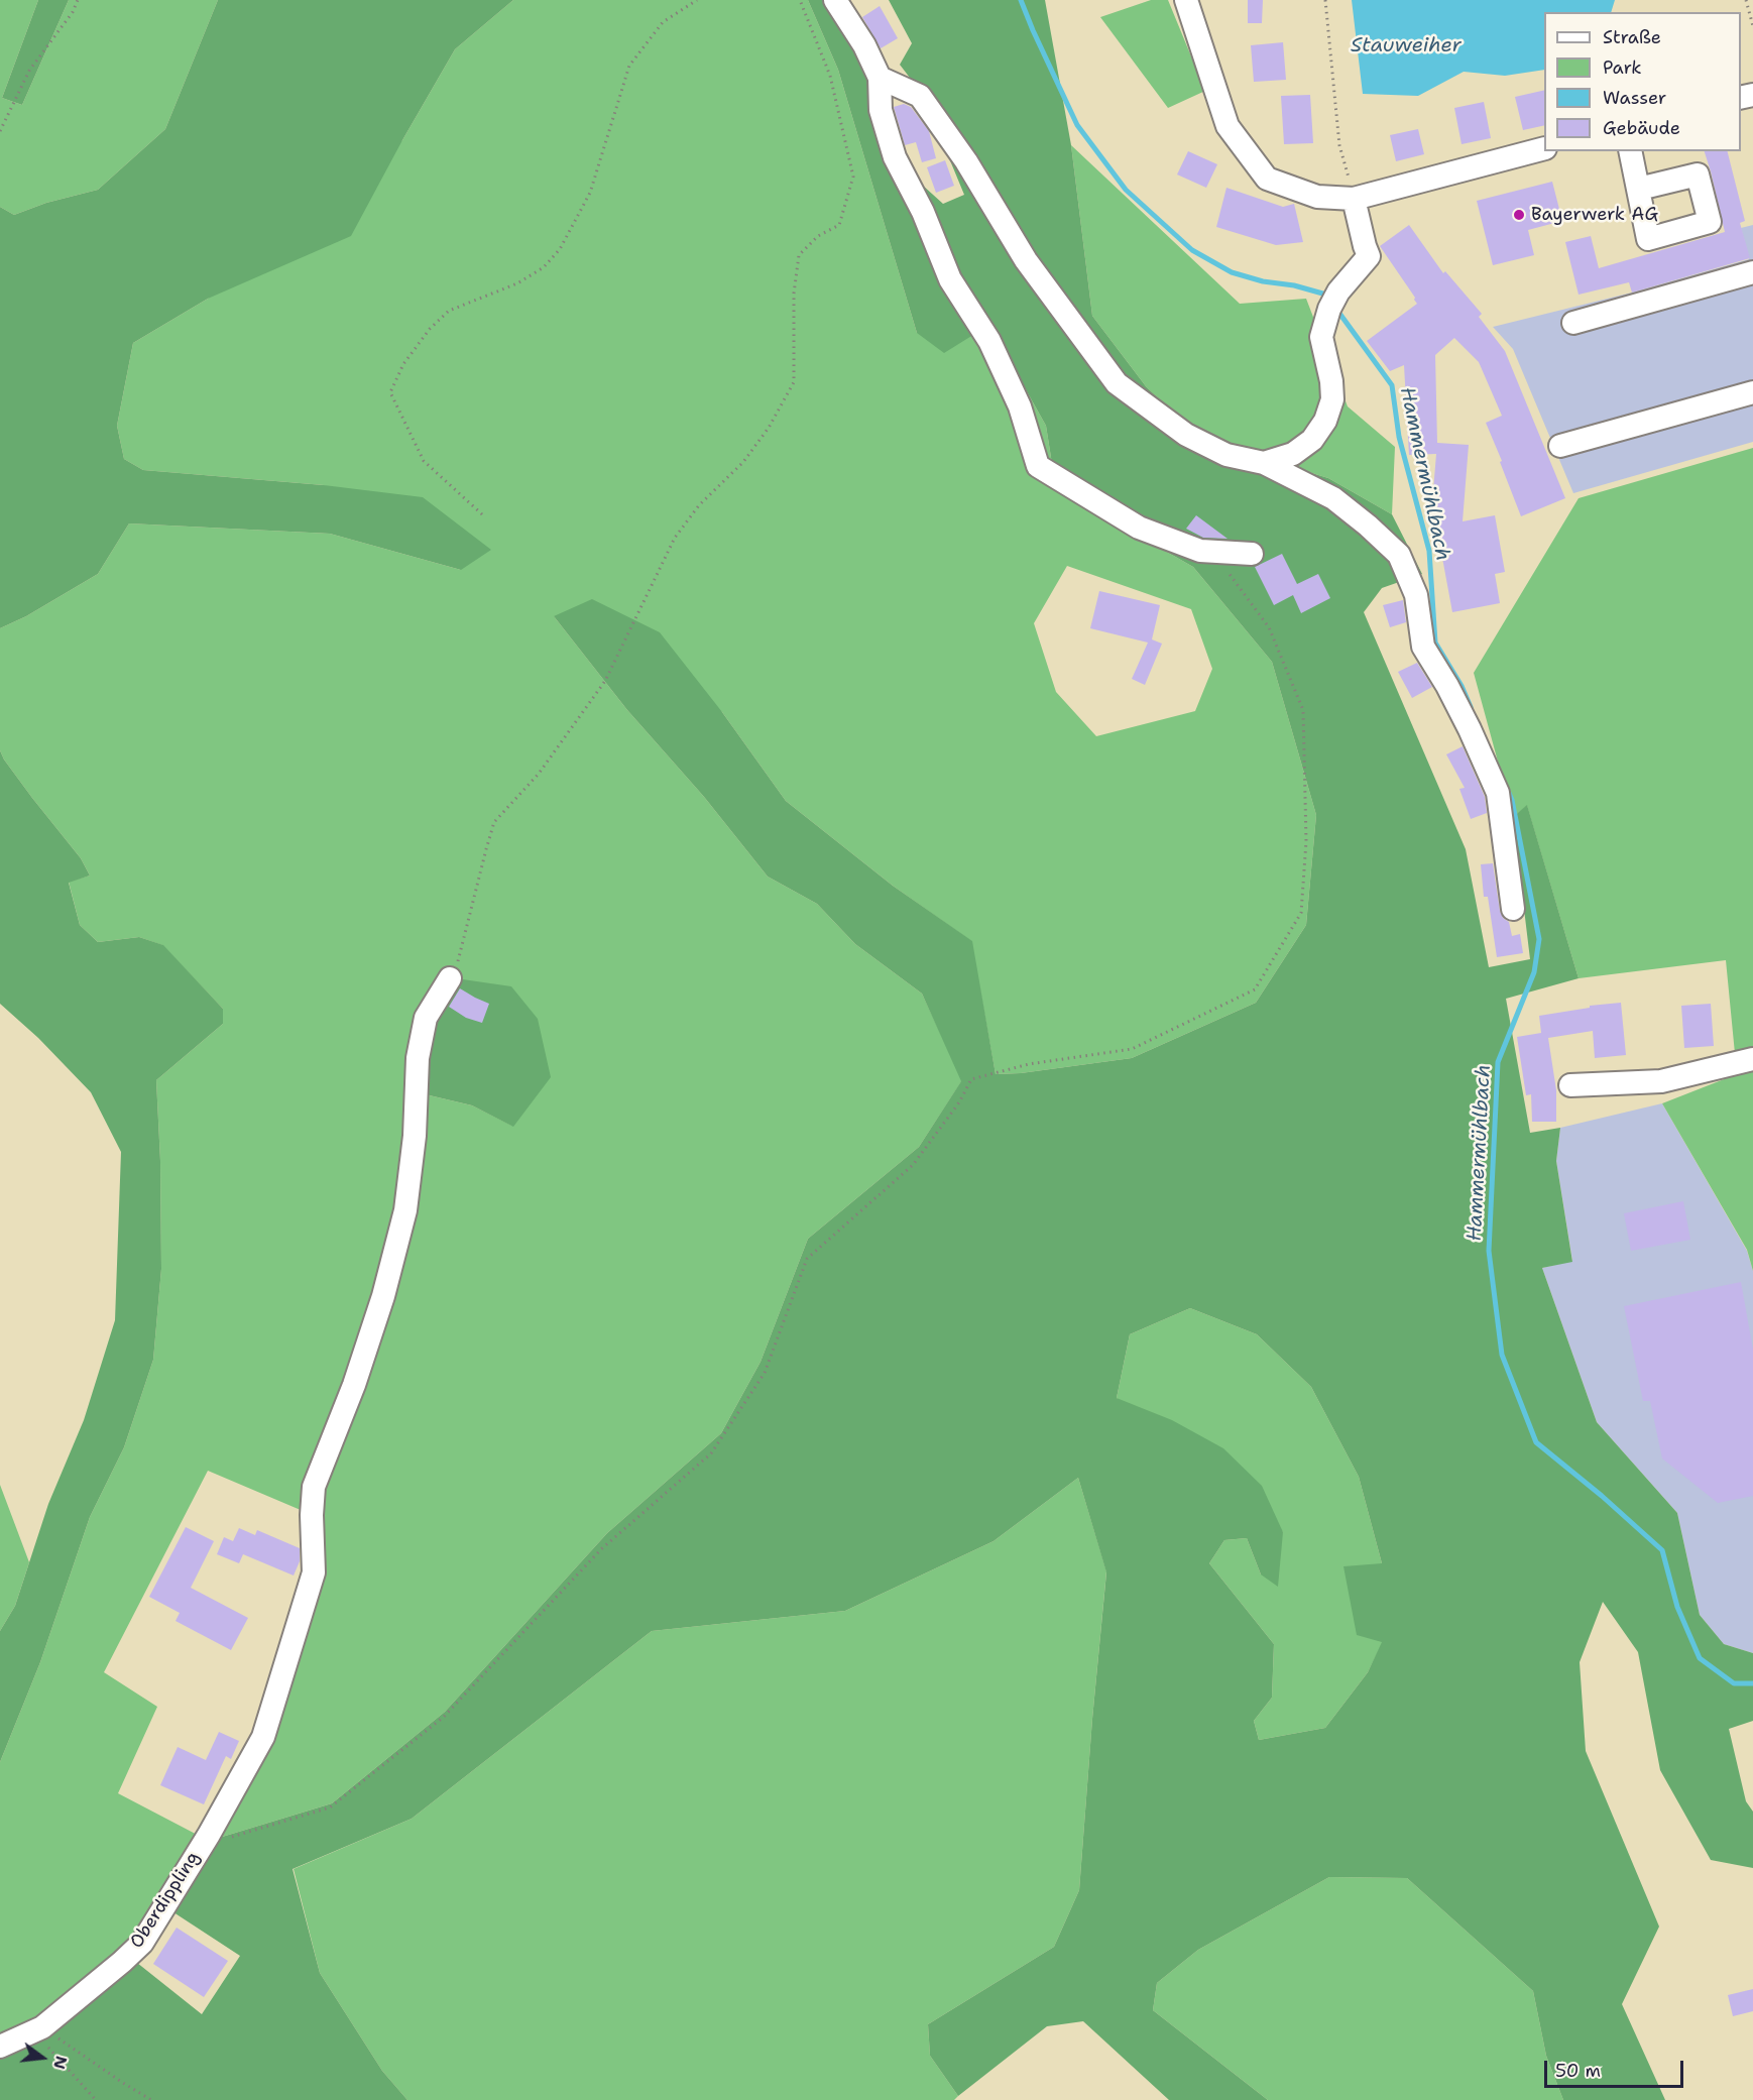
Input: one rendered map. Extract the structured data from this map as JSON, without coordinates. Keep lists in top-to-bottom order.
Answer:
{
  "streets": {
    "street": ["Oberdippling"]
  },
  "water": ["Stauweiher", "Hammermühlbach"],
  "places": ["Bayerwerk AG"],
  "legend": [
    "Straße",
    "Park",
    "Wasser",
    "Gebäude"
  ],
  "scale_bar": "50 m",
  "north": "right"
}
